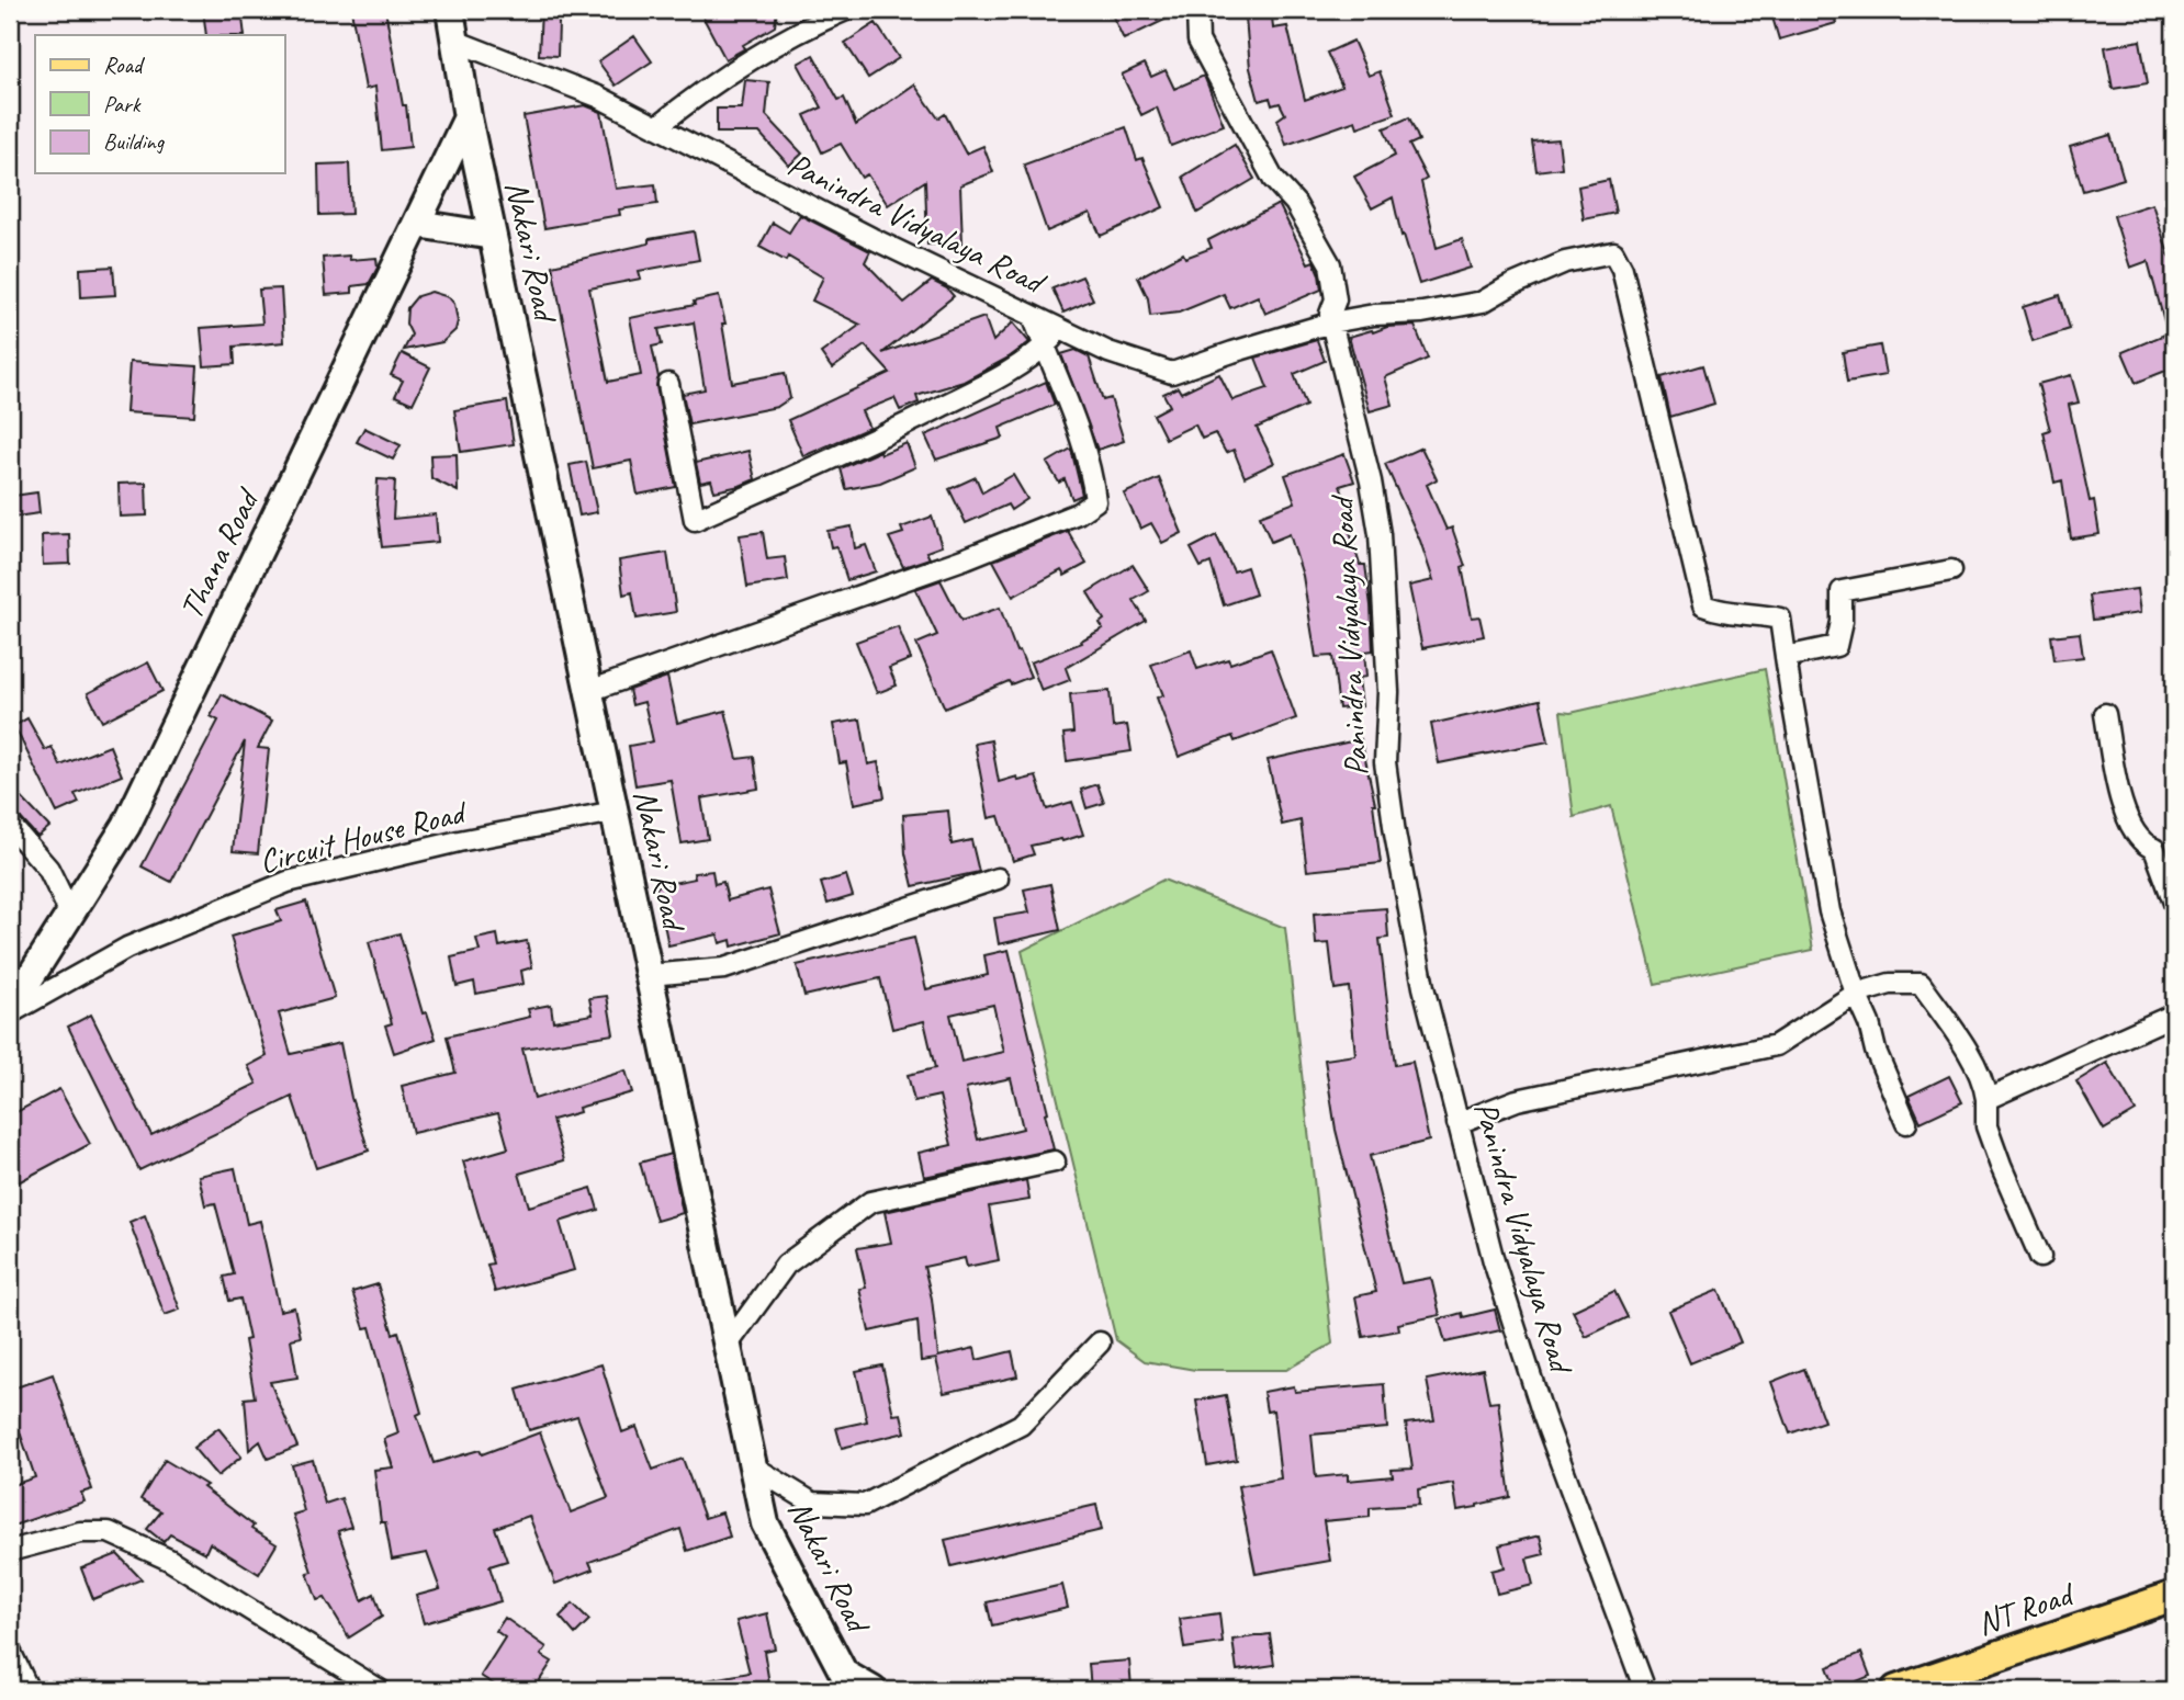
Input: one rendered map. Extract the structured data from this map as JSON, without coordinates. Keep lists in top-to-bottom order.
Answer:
{
  "streets": {
    "main road": ["NT Road"],
    "street": [
      "Panindra Vidyalaya Road",
      "Nakari Road",
      "Thana Road",
      "Circuit House Road"
    ]
  },
  "crossings": [
    ["Panindra Vidyalaya Road", "Nakari Road"],
    ["Nakari Road", "Thana Road"],
    ["Nakari Road", "Circuit House Road"],
    ["Thana Road", "Circuit House Road"]
  ],
  "legend": ["Road", "Park", "Building"]
}
